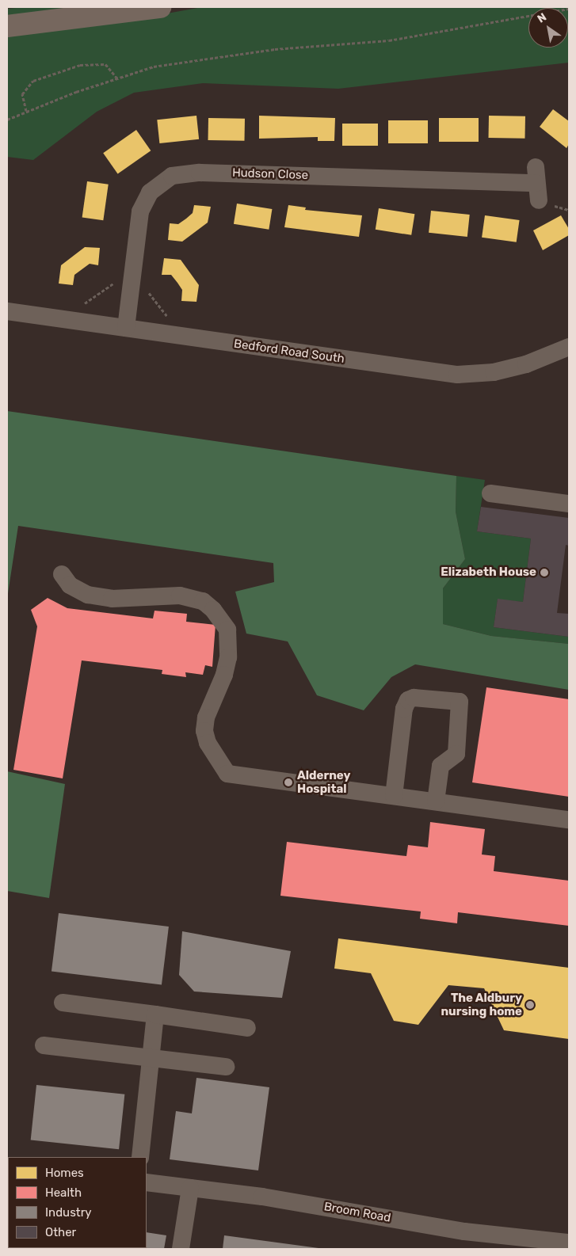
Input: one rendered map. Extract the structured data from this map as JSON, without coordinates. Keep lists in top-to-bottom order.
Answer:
{
  "streets": {
    "street": ["Hudson Close", "Bedford Road South", "Broom Road"]
  },
  "crossings": [
    ["Hudson Close", "Bedford Road South"]
  ],
  "places": ["Elizabeth House", "Alderney Hospital", "The Aldbury nursing home"],
  "legend": [
    "Homes",
    "Health",
    "Industry",
    "Other"
  ],
  "north": "top left"
}
